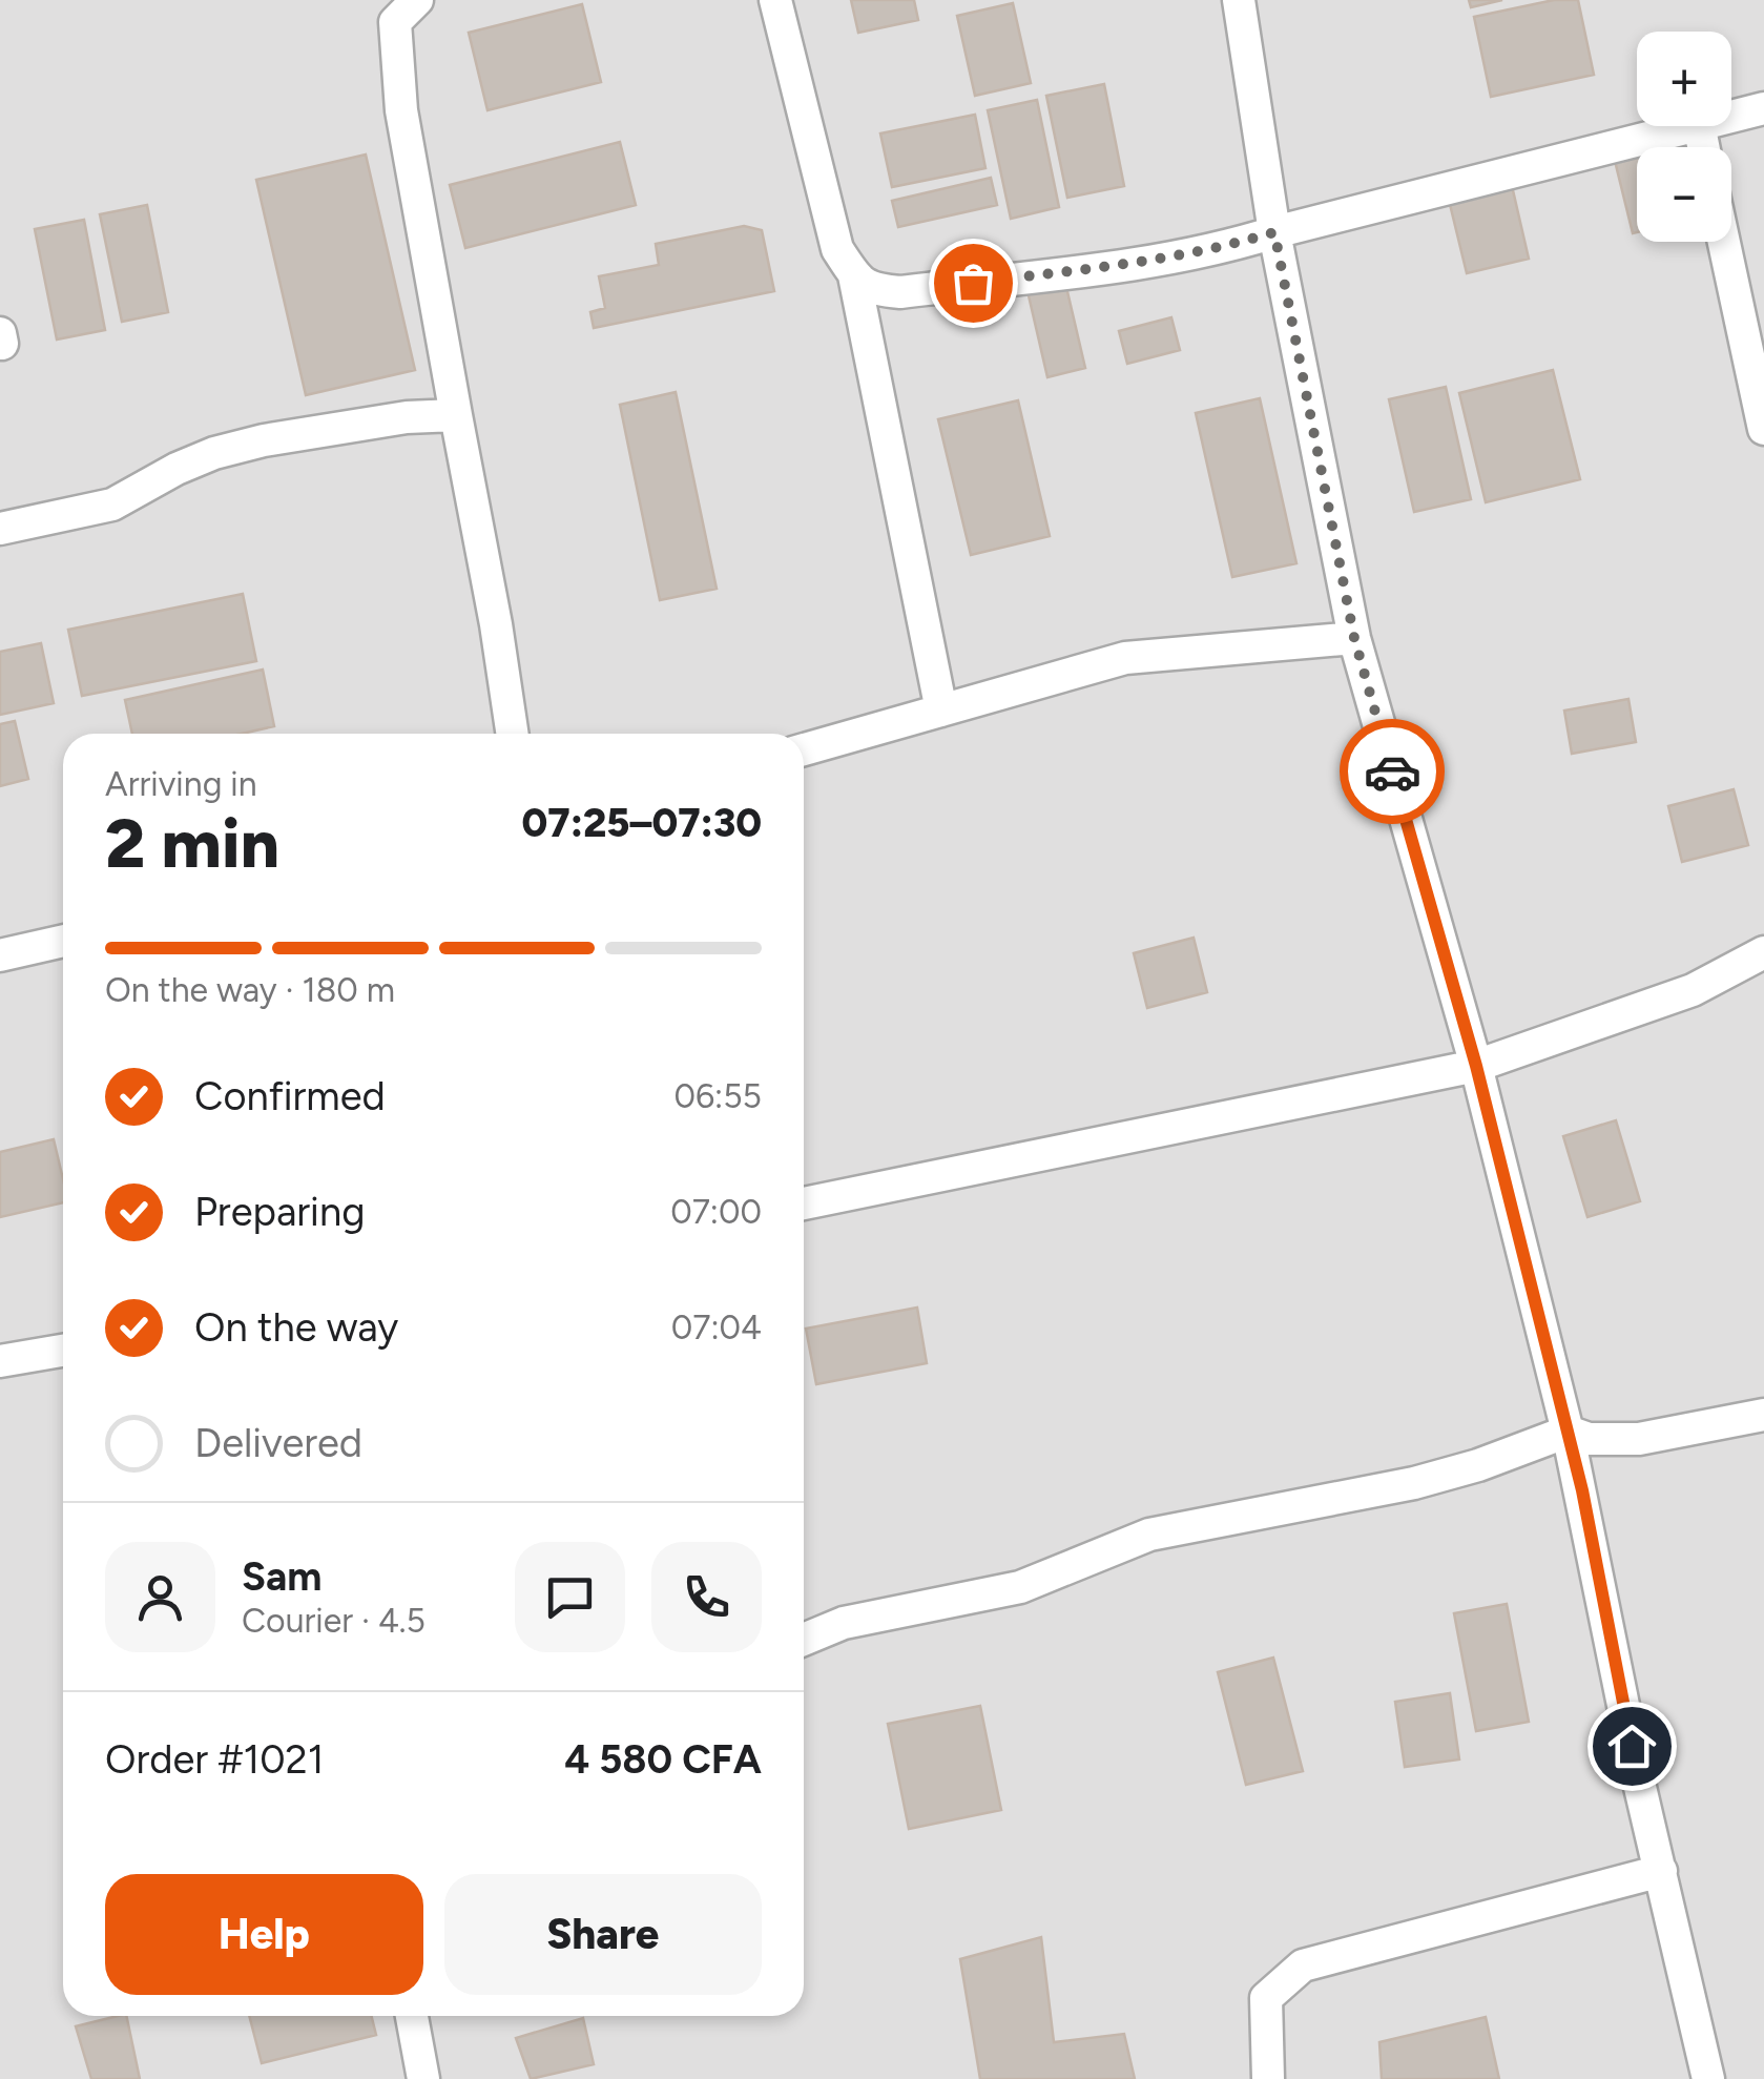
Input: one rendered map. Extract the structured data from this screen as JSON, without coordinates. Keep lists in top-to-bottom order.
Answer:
{
  "page": {
    "map_buttons": ["+", "−"],
    "heading": ["2 min", "Arriving in", "07:25–07:30"],
    "panel": [
      "Sam",
      "Courier · 4.5",
      "Order #1021",
      "4 580 CFA"
    ],
    "bar": "On the way · 180 m",
    "list": [
      ["Confirmed", "06:55"],
      ["Preparing", "07:00"],
      ["On the way", "07:04"],
      "Delivered"
    ],
    "buttons": ["Help", "Share"]
  }
}
